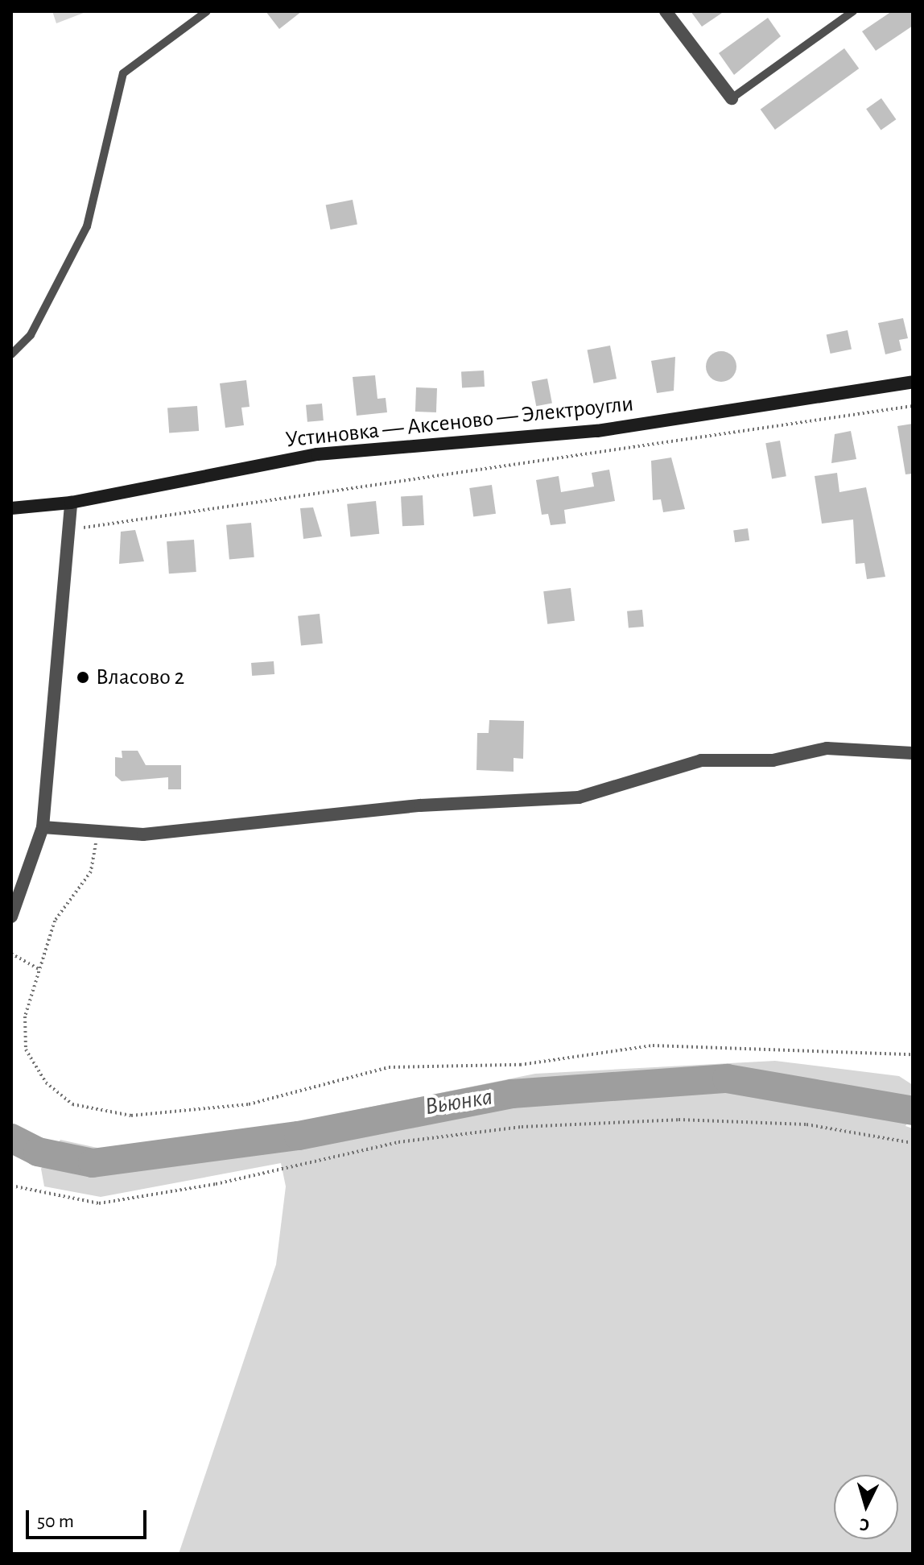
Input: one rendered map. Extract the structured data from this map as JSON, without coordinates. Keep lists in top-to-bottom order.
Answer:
{
  "streets": {
    "main road": ["Устиновка — Аксеново — Электроугли"]
  },
  "water": ["Вьюнка"],
  "places": ["Власово 2"],
  "scale_bar": "50 m",
  "north": "bottom"
}
